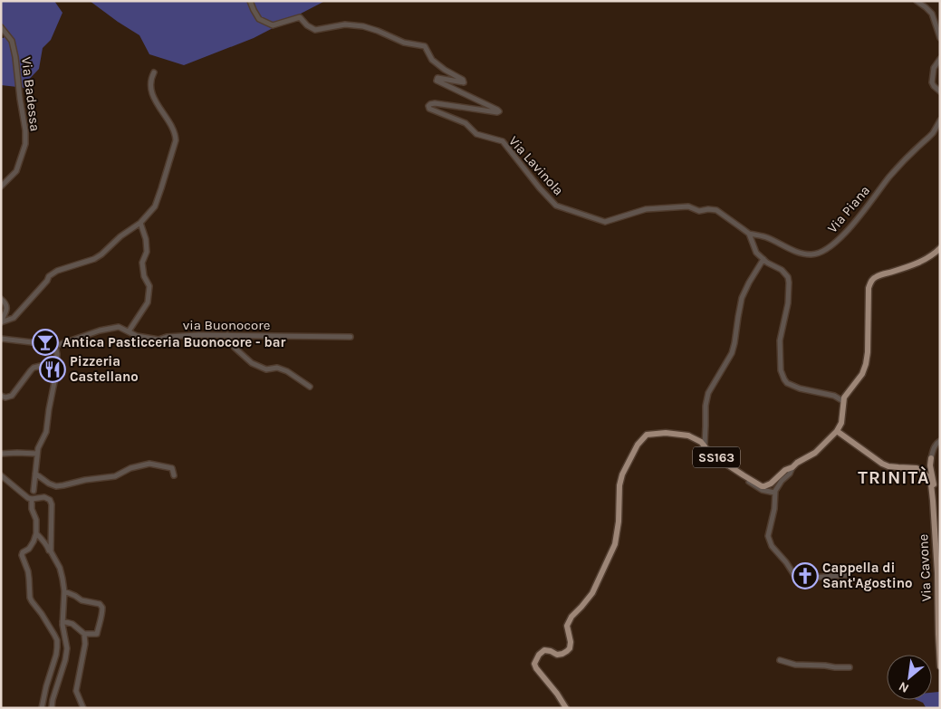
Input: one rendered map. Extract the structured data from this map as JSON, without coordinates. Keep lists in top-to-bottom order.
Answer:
{
  "streets": {
    "main road": ["SS163", "Via Cavone"],
    "street": [
      "Via Badessa",
      "Via Lavinola",
      "Via Piana",
      "via Buonocore"
    ]
  },
  "crossings": [
    ["Via Lavinola", "Via Piana"]
  ],
  "districts": ["TRINITÀ"],
  "places": {
    "bar": ["Antica Pasticceria Buonocore - bar"],
    "restaurant": ["Pizzeria Castellano"],
    "church": ["Cappella di Sant'Agostino"]
  },
  "north": "bottom left"
}
